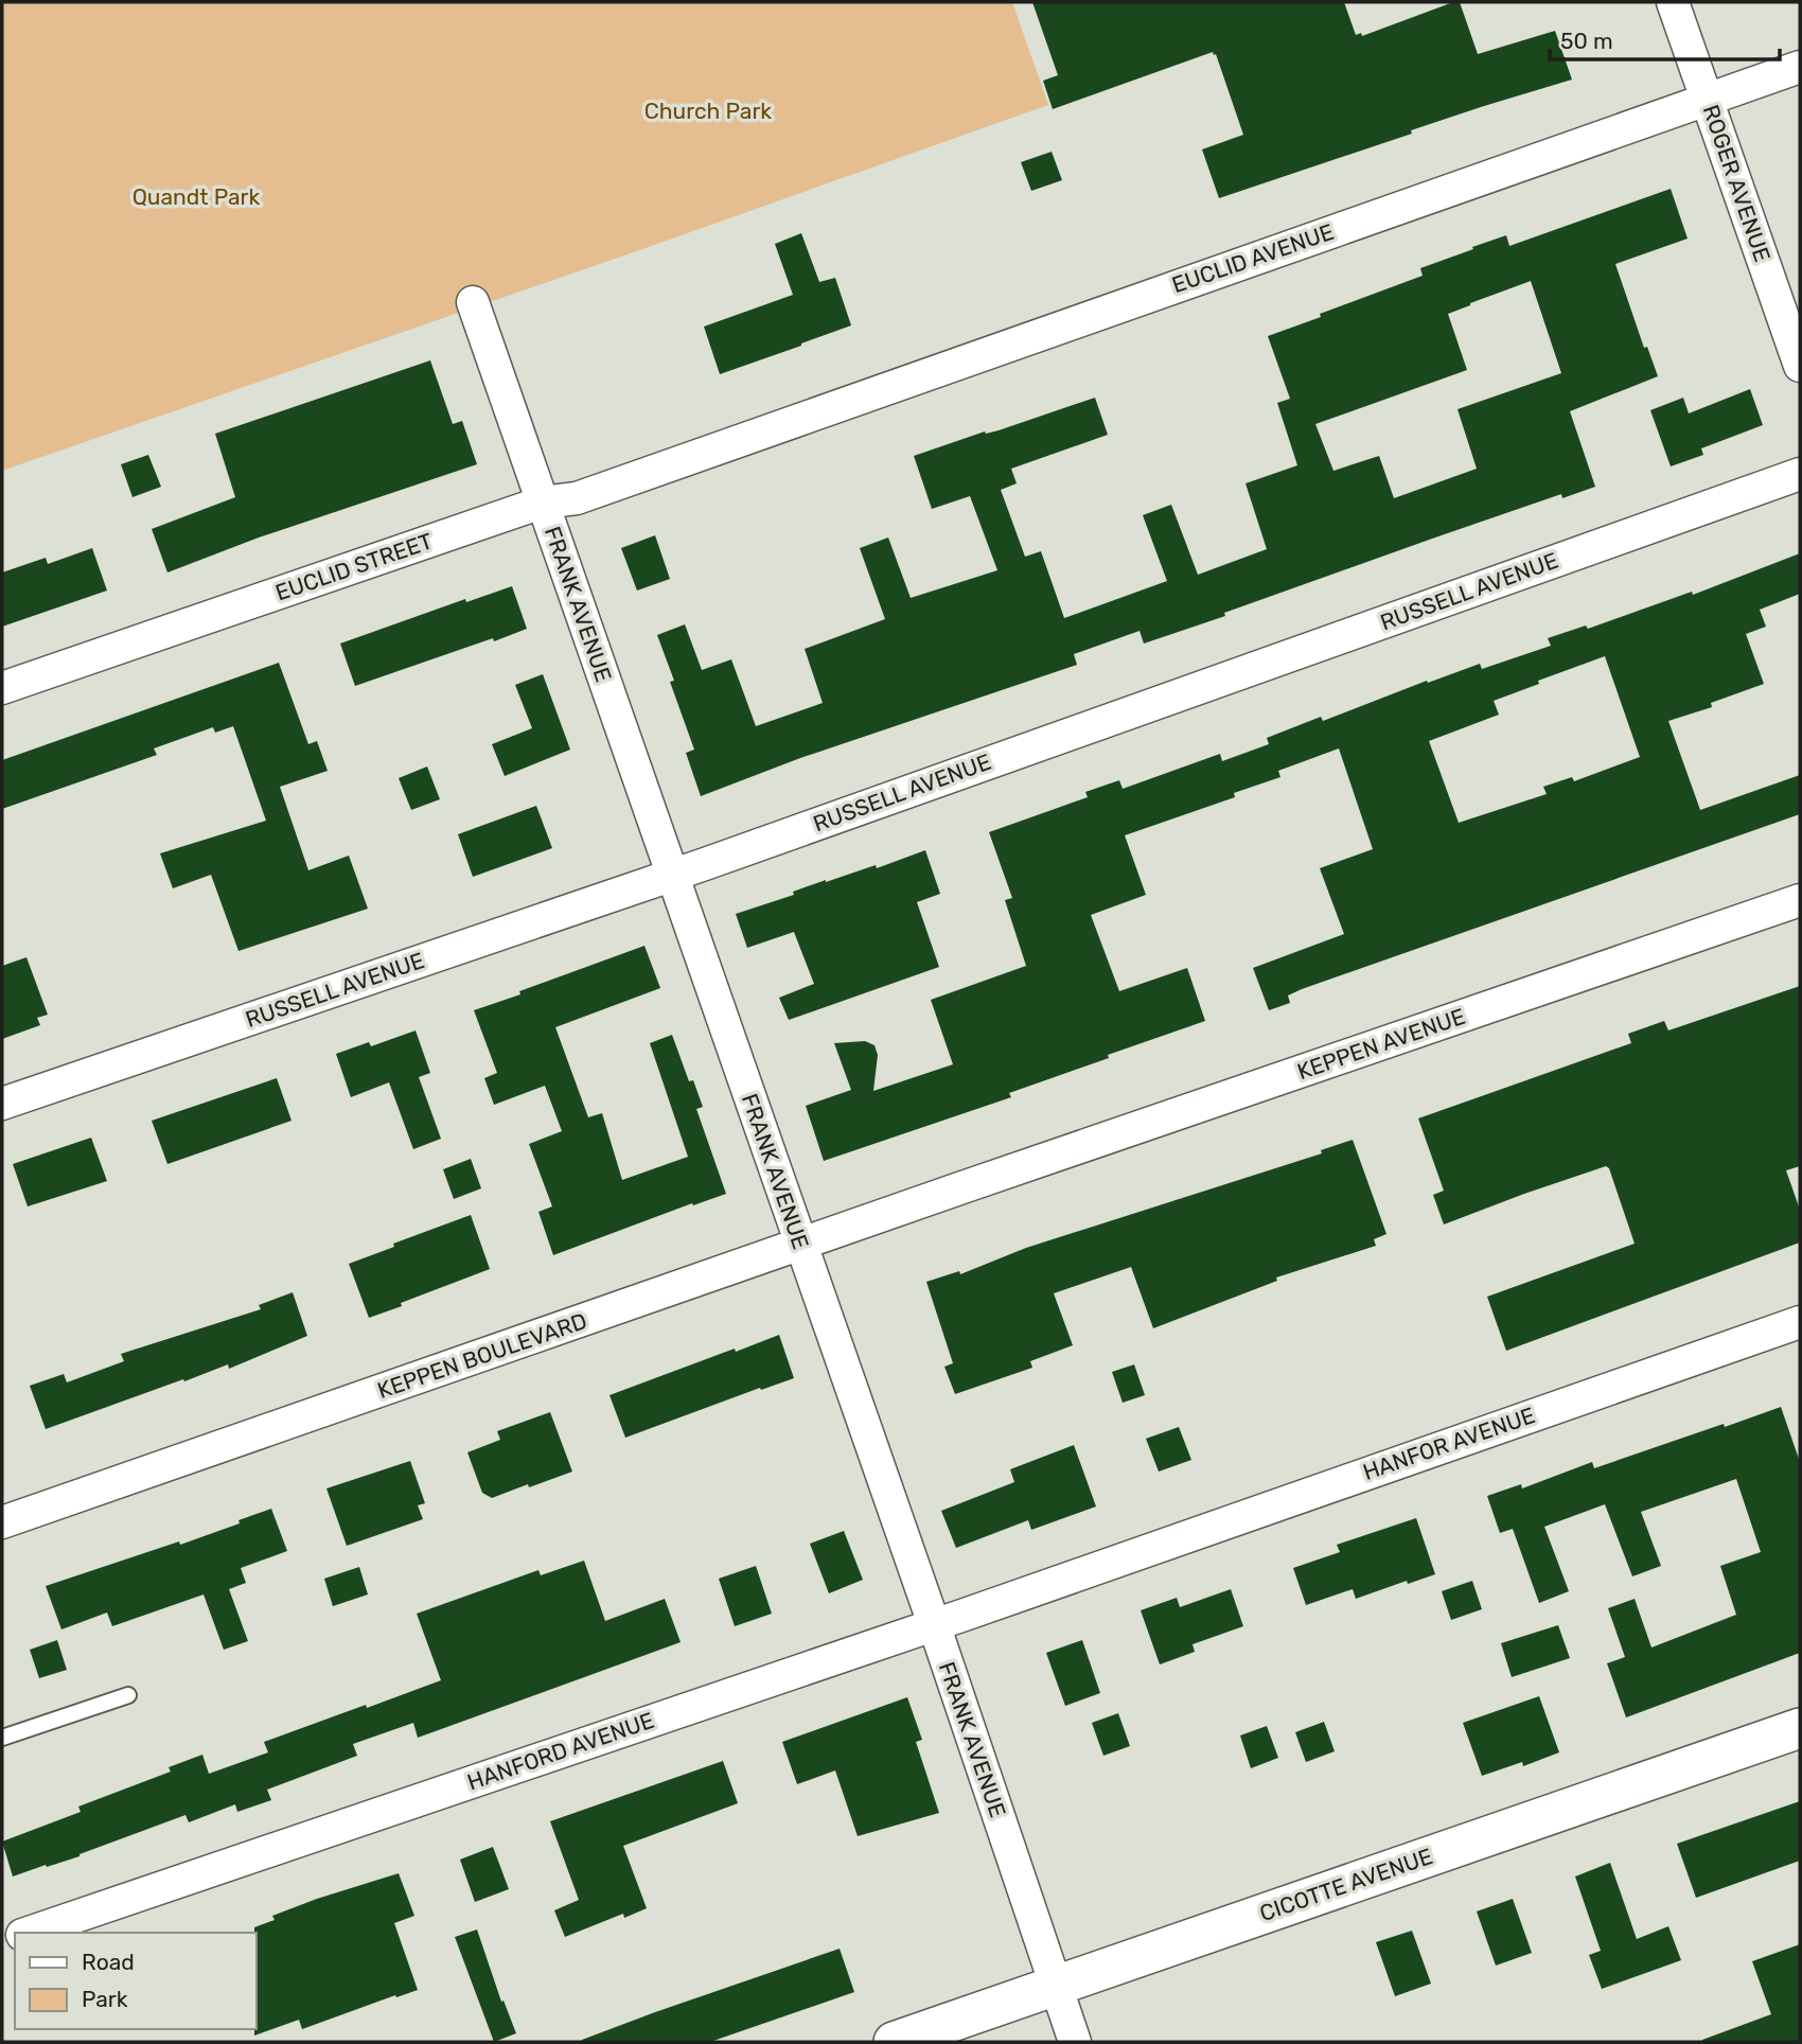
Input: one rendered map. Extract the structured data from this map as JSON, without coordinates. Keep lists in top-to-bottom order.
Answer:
{
  "streets": {
    "street": [
      "ROGER AVENUE",
      "EUCLID AVENUE",
      "EUCLID STREET",
      "RUSSELL AVENUE",
      "FRANK AVENUE",
      "KEPPEN AVENUE",
      "KEPPEN BOULEVARD",
      "HANFOR AVENUE",
      "HANFORD AVENUE",
      "CICOTTE AVENUE"
    ]
  },
  "crossings": [
    ["ROGER AVENUE", "EUCLID AVENUE"],
    ["EUCLID AVENUE", "EUCLID STREET"],
    ["EUCLID STREET", "FRANK AVENUE"],
    ["RUSSELL AVENUE", "FRANK AVENUE"],
    ["FRANK AVENUE", "KEPPEN BOULEVARD"],
    ["FRANK AVENUE", "HANFORD AVENUE"],
    ["FRANK AVENUE", "CICOTTE AVENUE"],
    ["KEPPEN AVENUE", "KEPPEN BOULEVARD"],
    ["HANFOR AVENUE", "HANFORD AVENUE"]
  ],
  "parks": ["Church Park", "Quandt Park"],
  "legend": ["Road", "Park"],
  "scale_bar": "50 m"
}
